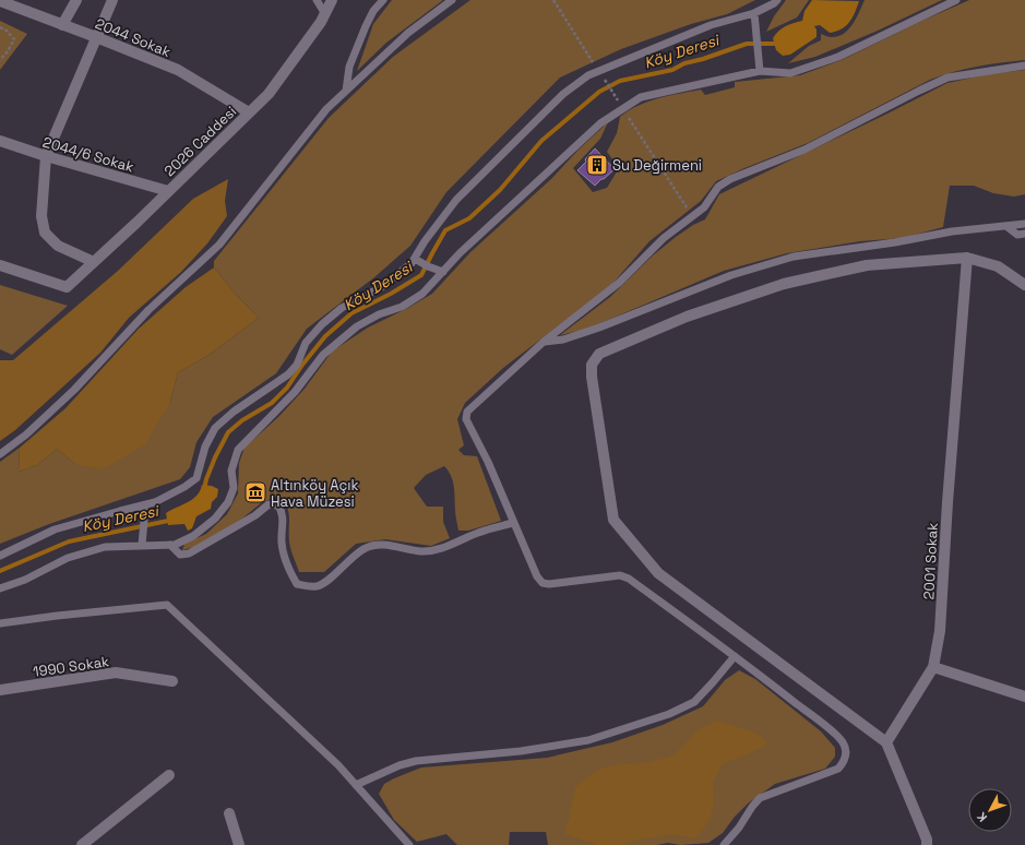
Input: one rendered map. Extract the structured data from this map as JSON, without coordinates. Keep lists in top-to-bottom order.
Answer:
{
  "streets": {
    "street": [
      "2044 Sokak",
      "2026 Caddesi",
      "2044/6 Sokak",
      "2001 Sokak",
      "1990 Sokak"
    ]
  },
  "crossings": [
    ["2044 Sokak", "2026 Caddesi"],
    ["2026 Caddesi", "2044/6 Sokak"]
  ],
  "water": ["Köy Deresi"],
  "places": {
    "building": ["Su Değirmeni"],
    "museum": ["Altınköy Açık Hava Müzesi"]
  },
  "north": "bottom left"
}
